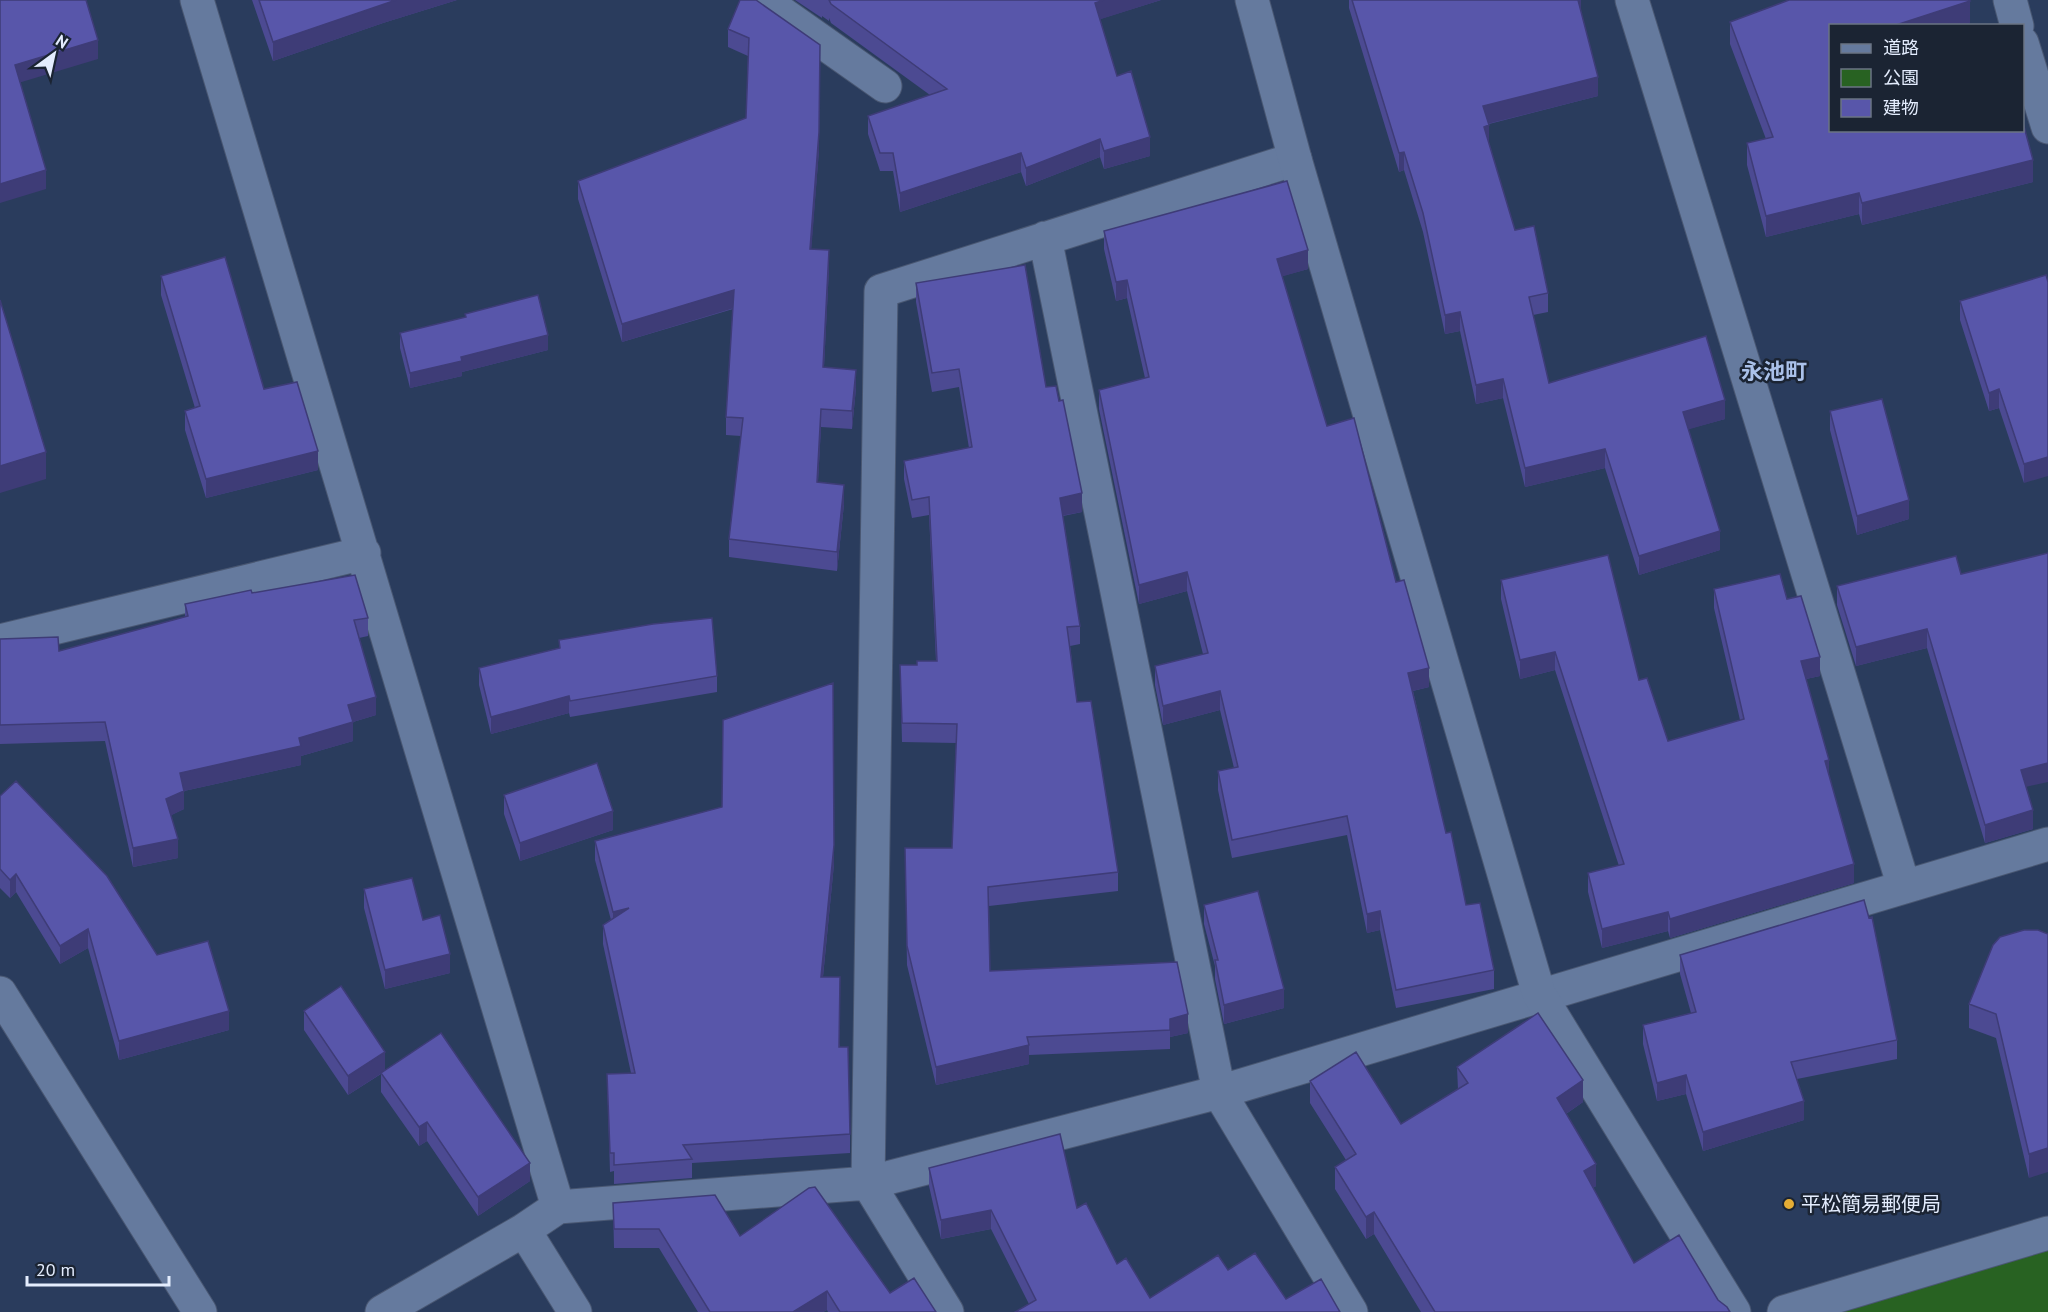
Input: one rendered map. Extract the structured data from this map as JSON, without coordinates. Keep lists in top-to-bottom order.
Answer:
{
  "districts": ["永池町"],
  "places": ["平松簡易郵便局"],
  "legend": ["道路", "公園", "建物"],
  "scale_bar": "20 m",
  "north": "top right"
}
